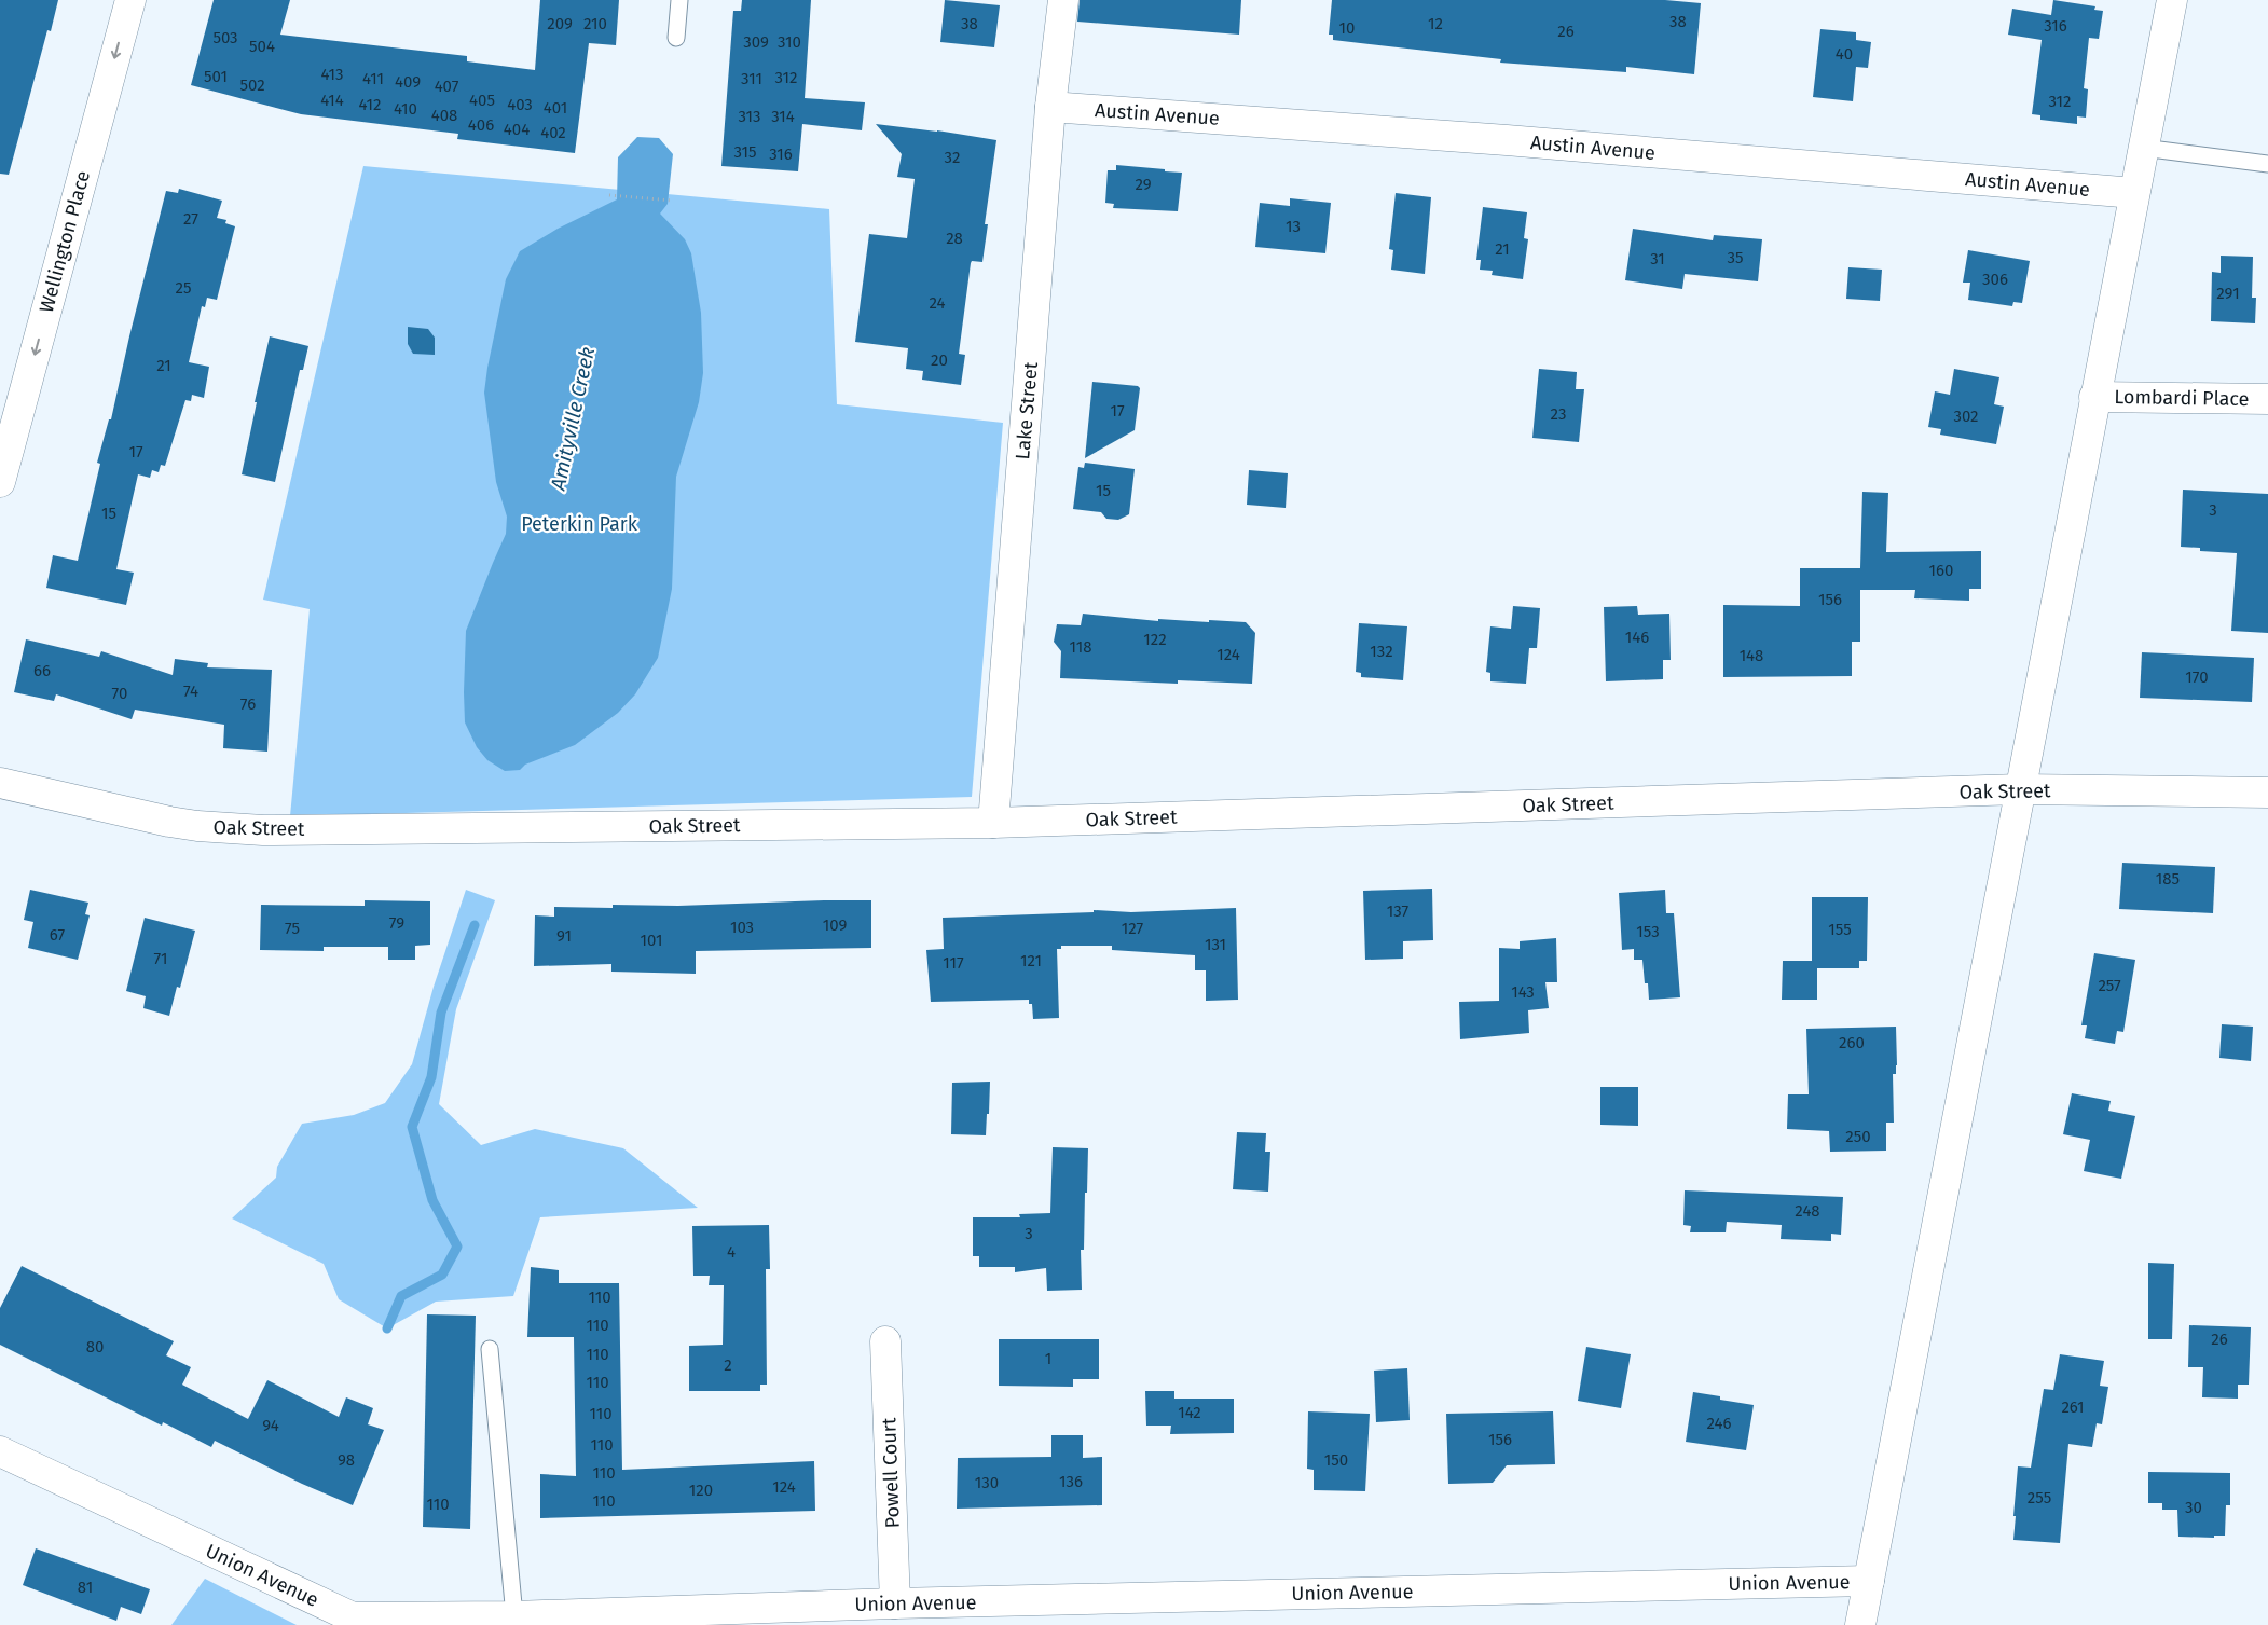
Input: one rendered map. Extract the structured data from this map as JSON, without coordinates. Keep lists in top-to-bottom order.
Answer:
{
  "streets": {
    "street": [
      "Austin Avenue",
      "Wellington Place",
      "Lombardi Place",
      "Lake Street",
      "Oak Street",
      "Powell Court",
      "Union Avenue"
    ]
  },
  "crossings": [
    ["Austin Avenue", "Lake Street"],
    ["Lake Street", "Oak Street"],
    ["Powell Court", "Union Avenue"]
  ],
  "one_way": ["Wellington Place"],
  "water": ["Amityville Creek"],
  "parks": ["Peterkin Park"],
  "house_numbers": [
    "38",
    "209",
    "210",
    "38",
    "12",
    "316",
    "10",
    "26",
    "503",
    "309",
    "310",
    "504",
    "40",
    "413",
    "501",
    "312",
    "411",
    "311",
    "409",
    "502",
    "407",
    "414",
    "405",
    "312",
    "412",
    "403",
    "401",
    "410",
    "408",
    "313",
    "314",
    "406",
    "404",
    "402",
    "315",
    "316",
    "32",
    "29",
    "27",
    "13",
    "28",
    "21",
    "35",
    "31",
    "306",
    "25",
    "291",
    "24",
    "20",
    "21",
    "17",
    "23",
    "302",
    "17",
    "15",
    "3",
    "15",
    "160",
    "156",
    "146",
    "122",
    "118",
    "132",
    "124",
    "148",
    "66",
    "170",
    "74",
    "70",
    "76",
    "185",
    "137",
    "79",
    "109",
    "103",
    "75",
    "127",
    "155",
    "153",
    "67",
    "91",
    "101",
    "131",
    "71",
    "121",
    "117",
    "257",
    "143",
    "260",
    "250",
    "248",
    "3",
    "4",
    "110",
    "110",
    "26",
    "80",
    "110",
    "1",
    "2",
    "110",
    "261",
    "142",
    "110",
    "246",
    "94",
    "156",
    "110",
    "98",
    "150",
    "110",
    "136",
    "130",
    "124",
    "120",
    "255",
    "110",
    "110",
    "30",
    "81"
  ]
}
